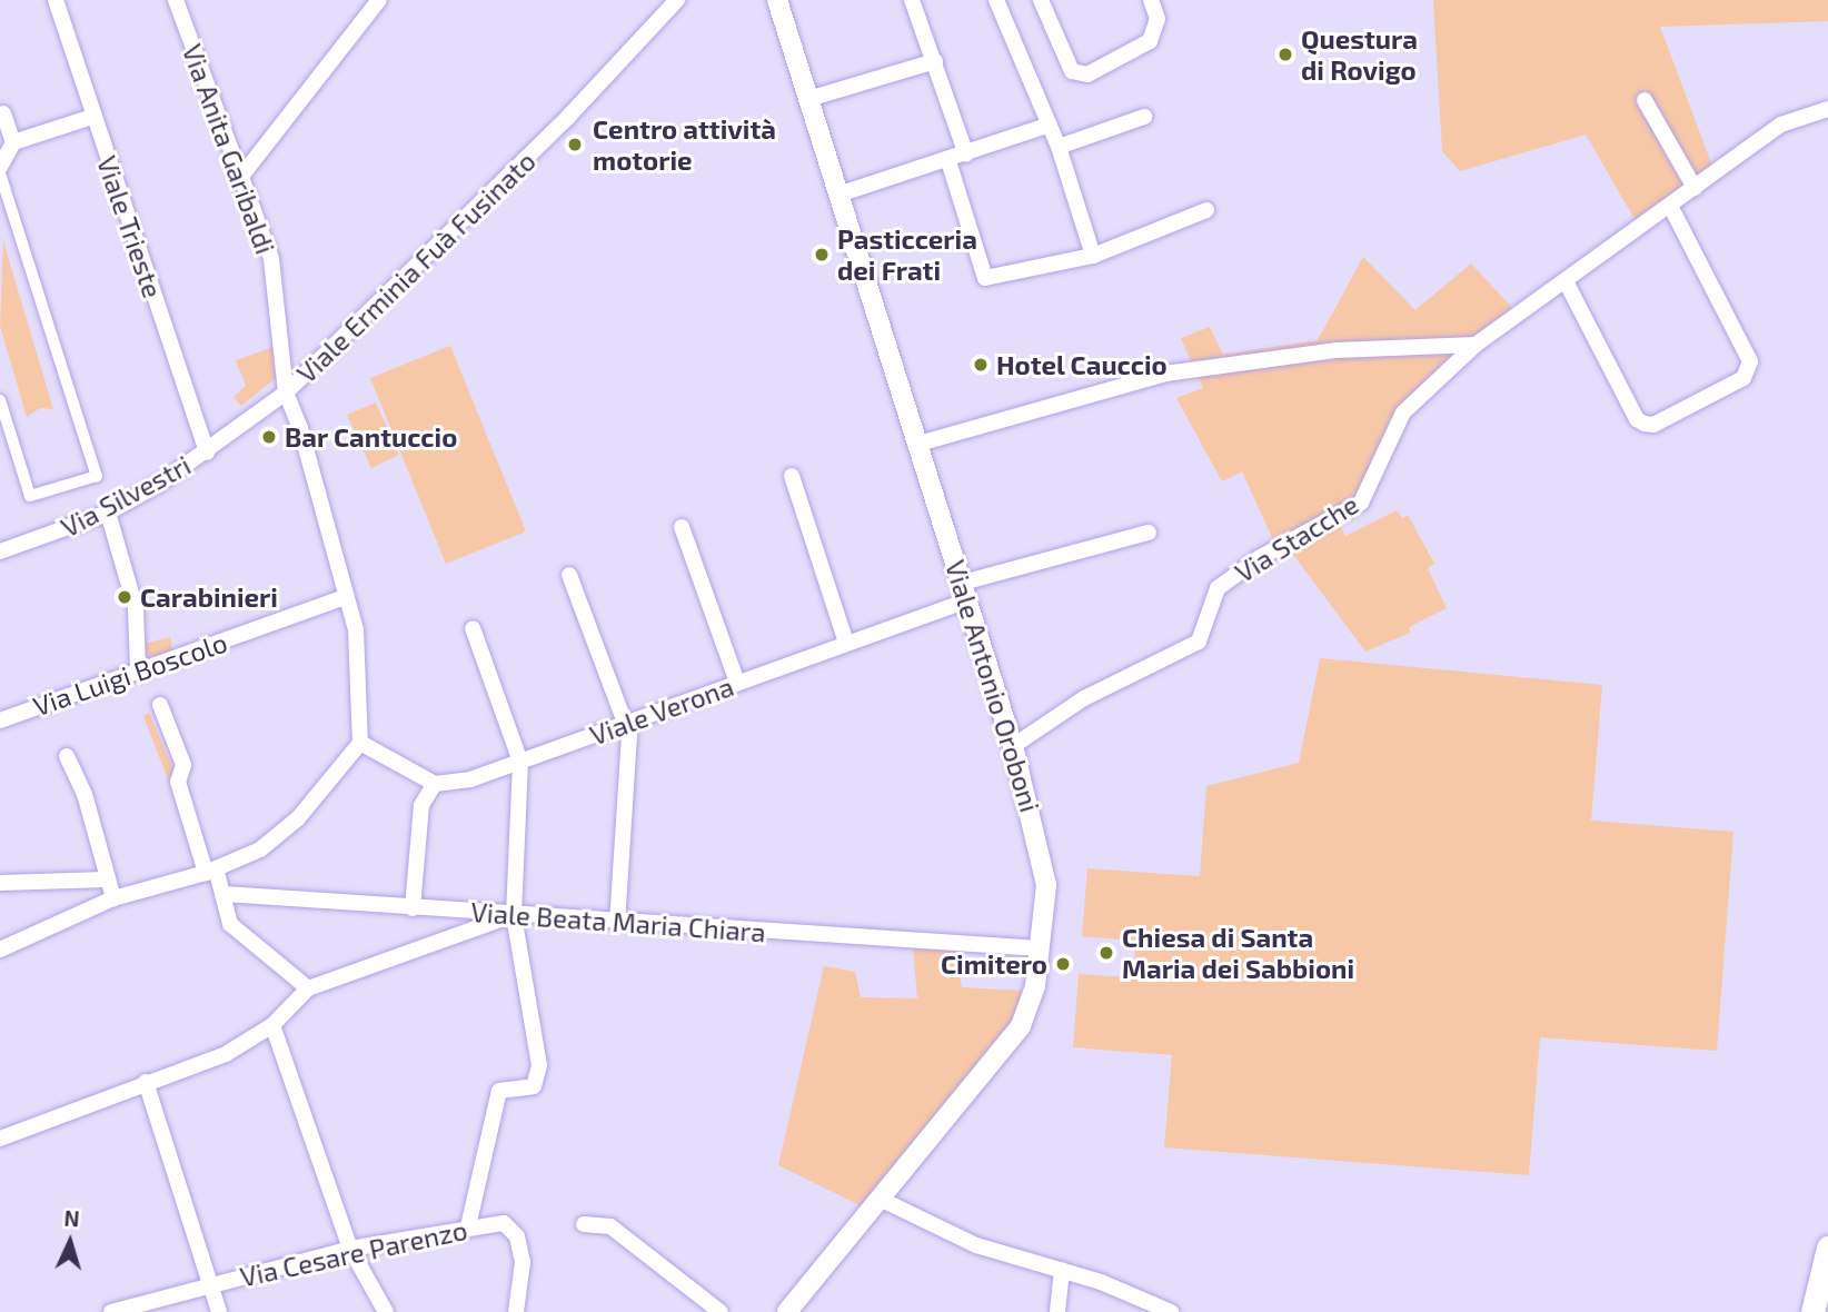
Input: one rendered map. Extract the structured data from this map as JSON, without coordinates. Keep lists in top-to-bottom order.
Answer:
{
  "streets": {
    "street": [
      "Via Anita Garibaldi",
      "Viale Trieste",
      "Viale Erminia Fuà Fusinato",
      "Via Silvestri",
      "Via Stacche",
      "Via Luigi Boscolo",
      "Viale Antonio Oroboni",
      "Viale Verona",
      "Viale Beata Maria Chiara",
      "Via Cesare Parenzo"
    ]
  },
  "crossings": [
    ["Via Anita Garibaldi", "Viale Erminia Fuà Fusinato"],
    ["Via Anita Garibaldi", "Via Luigi Boscolo"],
    ["Viale Trieste", "Viale Erminia Fuà Fusinato"],
    ["Viale Trieste", "Via Silvestri"],
    ["Viale Erminia Fuà Fusinato", "Via Silvestri"],
    ["Via Stacche", "Viale Antonio Oroboni"],
    ["Viale Antonio Oroboni", "Viale Verona"],
    ["Viale Antonio Oroboni", "Viale Beata Maria Chiara"]
  ],
  "places": [
    "Questura di Rovigo",
    "Centro attività motorie",
    "Pasticceria dei Frati",
    "Hotel Cauccio",
    "Bar Cantuccio",
    "Carabinieri",
    "Chiesa di Santa Maria dei Sabbioni",
    "Cimitero"
  ],
  "north": "top"
}
